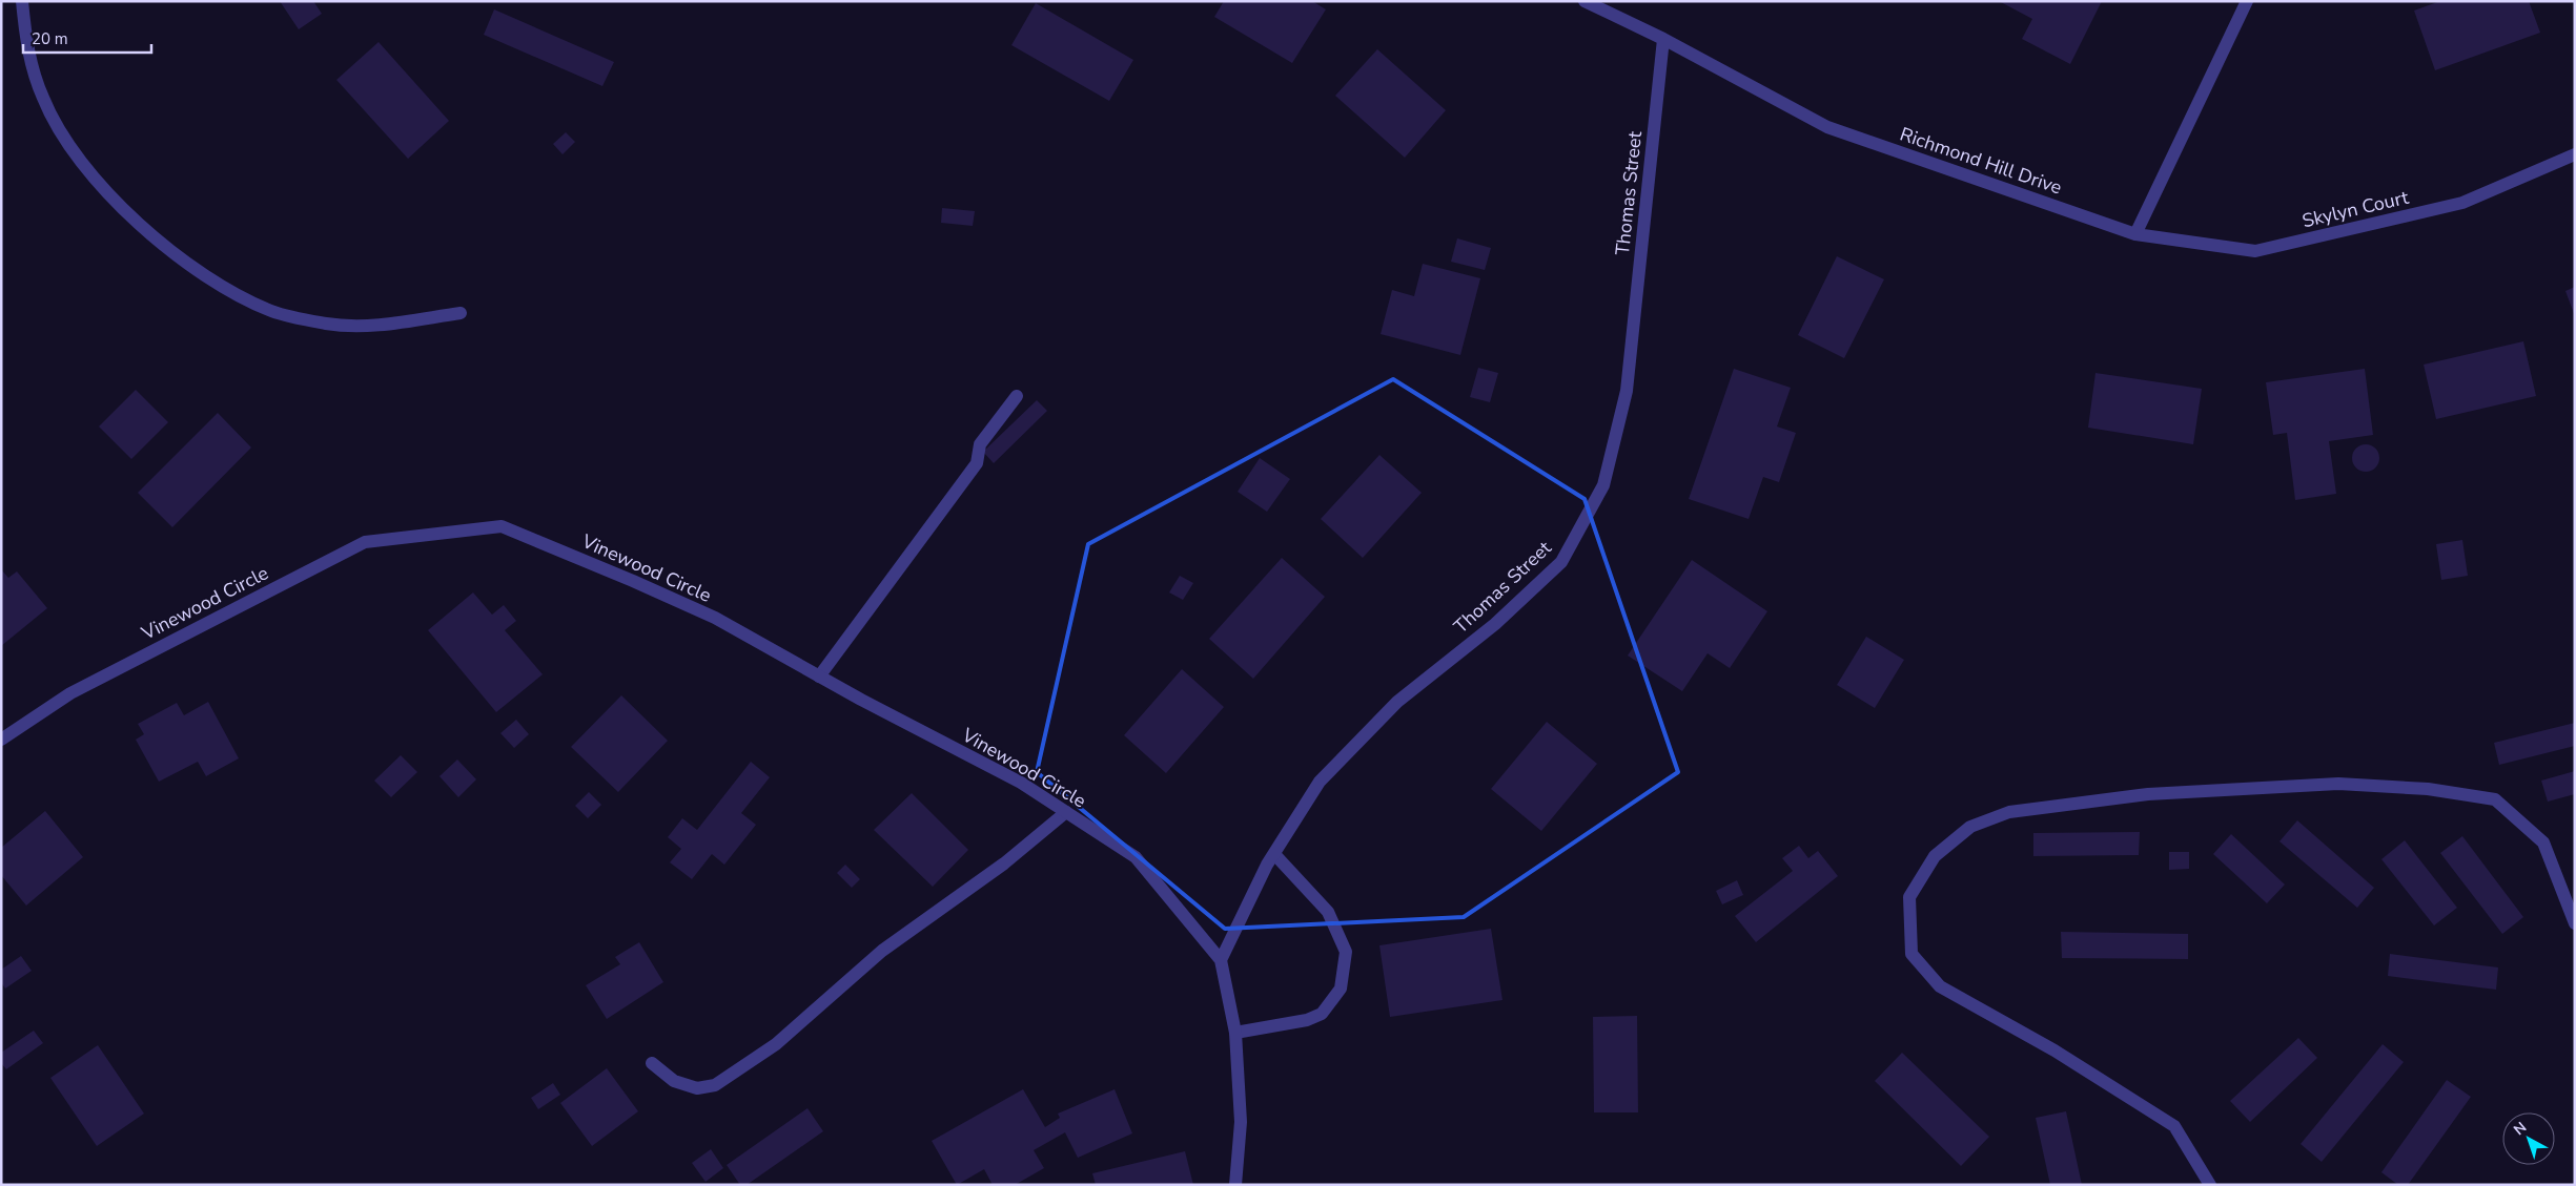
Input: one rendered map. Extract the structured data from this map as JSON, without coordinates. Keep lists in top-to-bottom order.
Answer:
{
  "streets": {
    "street": [
      "Richmond Hill Drive",
      "Thomas Street",
      "Skylyn Court",
      "Vinewood Circle"
    ]
  },
  "crossings": [
    ["Richmond Hill Drive", "Thomas Street"],
    ["Richmond Hill Drive", "Skylyn Court"],
    ["Thomas Street", "Vinewood Circle"]
  ],
  "scale_bar": "20 m",
  "north": "top left"
}
